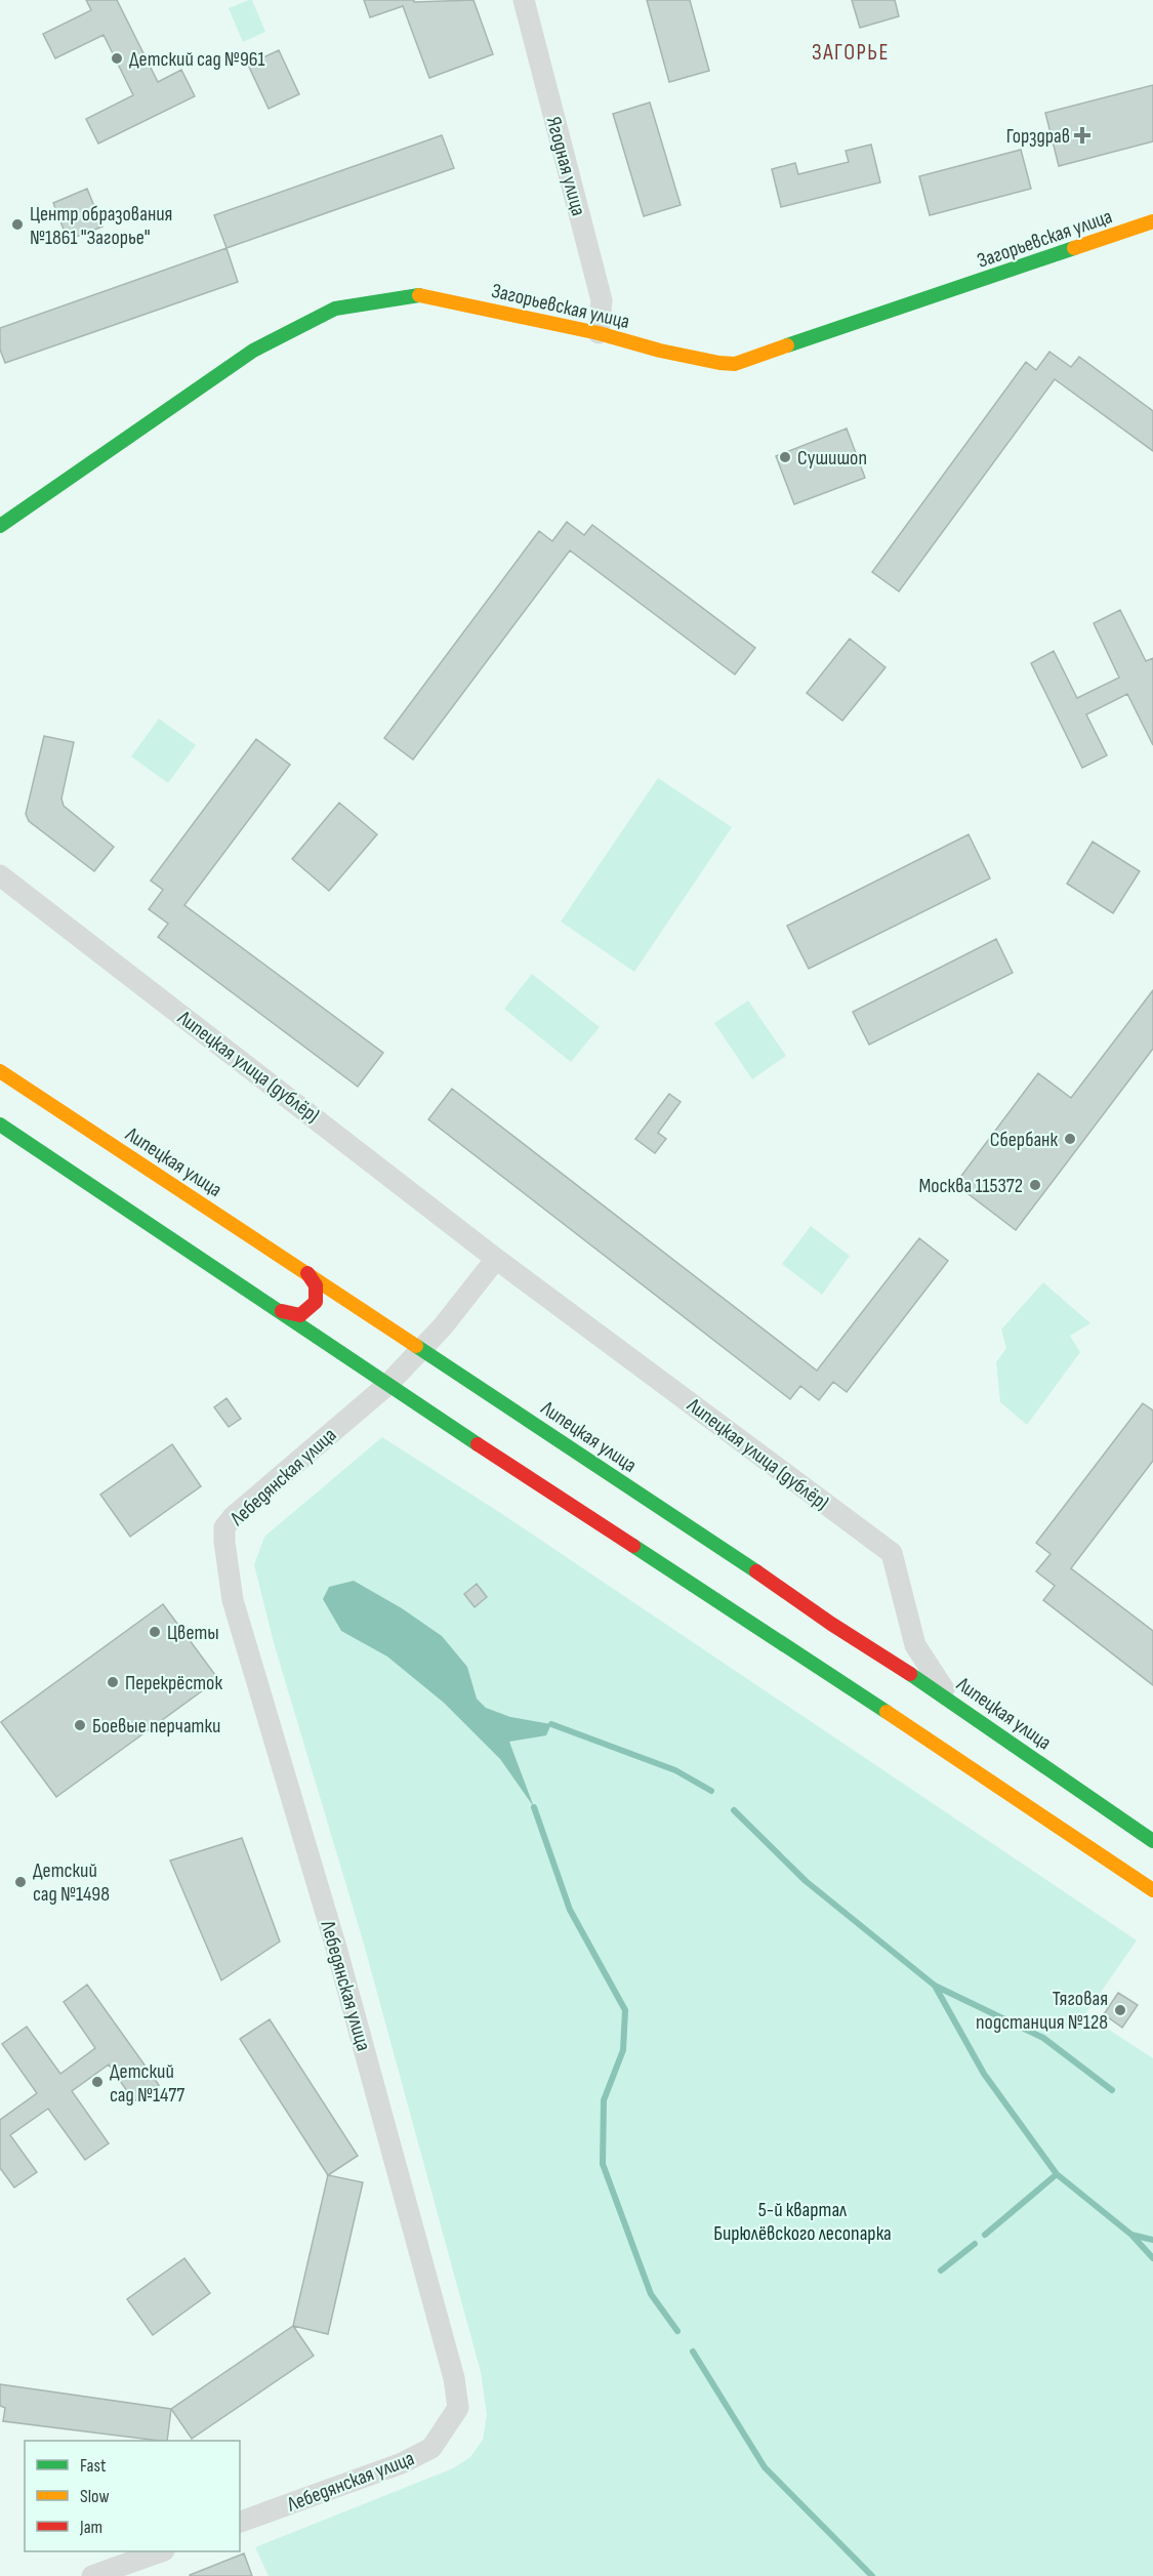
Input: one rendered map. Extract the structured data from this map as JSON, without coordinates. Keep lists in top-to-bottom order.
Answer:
{
  "streets": {
    "main road": ["Загорьевская улица", "Липецкая улица"],
    "street": ["Ягодная улица", "Липецкая улица (дублёр)", "Лебедянская улица"]
  },
  "crossings": [
    ["Ягодная улица", "Загорьевская улица"],
    ["Липецкая улица (дублёр)", "Липецкая улица"],
    ["Липецкая улица", "Лебедянская улица"]
  ],
  "districts": ["ЗАГОРЬЕ"],
  "parks": ["5-й квартал Бирюлёвского лесопарка"],
  "places": {
    "other": [
      "Детский сад №961",
      "Центр образования №1861 \"Загорье\"",
      "Сушишоп",
      "Сбербанк",
      "Москва 115372",
      "Цветы",
      "Перекрёсток",
      "Боевые перчатки",
      "Детский сад №1498",
      "Тяговая подстанция №128",
      "Детский сад №1477"
    ],
    "health": ["Горздрав"]
  },
  "legend": ["Fast", "Slow", "Jam"]
}
